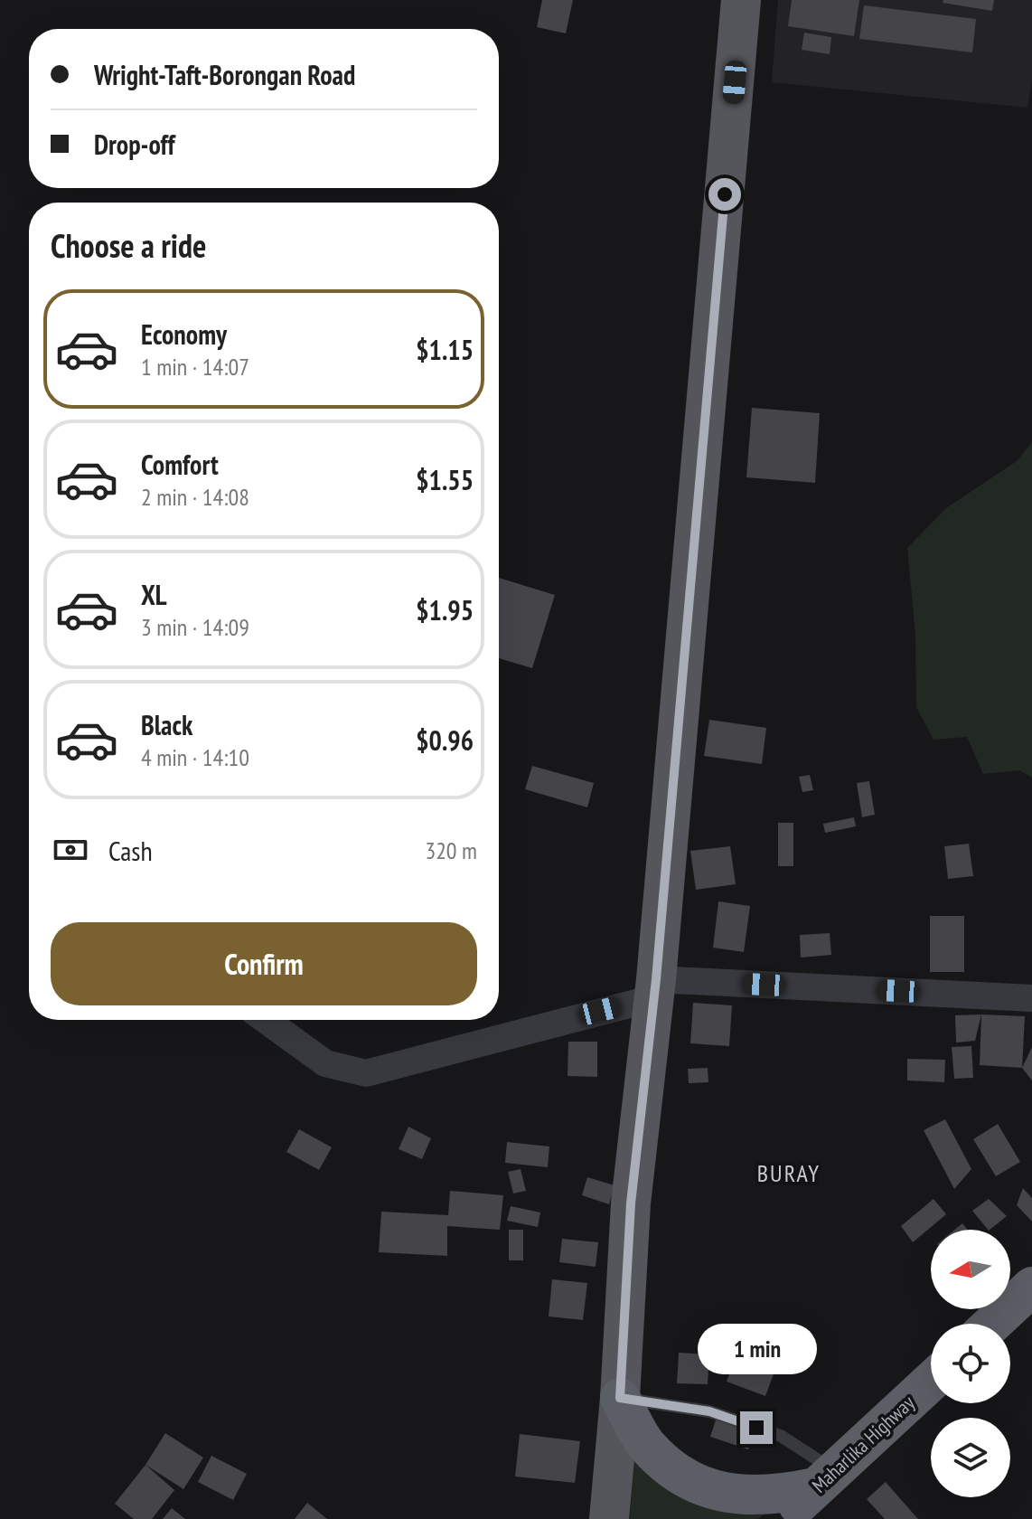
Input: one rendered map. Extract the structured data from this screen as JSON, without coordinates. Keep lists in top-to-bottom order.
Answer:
{
  "streets": {
    "highway": ["Maharlika Highway"]
  },
  "districts": ["BURAY"],
  "north": "left",
  "page": {
    "banner": ["Wright-Taft-Borongan Road", "Drop-off"],
    "heading": "Choose a ride",
    "list": [
      {
        "name": "Economy",
        "note": "1 min · 14:07",
        "value": "$1.15"
      },
      {
        "name": "Comfort",
        "note": "2 min · 14:08",
        "value": "$1.55"
      },
      {
        "name": "XL",
        "note": "3 min · 14:09",
        "value": "$1.95"
      },
      {
        "name": "Black",
        "note": "4 min · 14:10",
        "value": "$0.96"
      }
    ],
    "pay": ["Cash", "320 m"],
    "buttons": "Confirm",
    "bubble": "1 min"
  }
}
